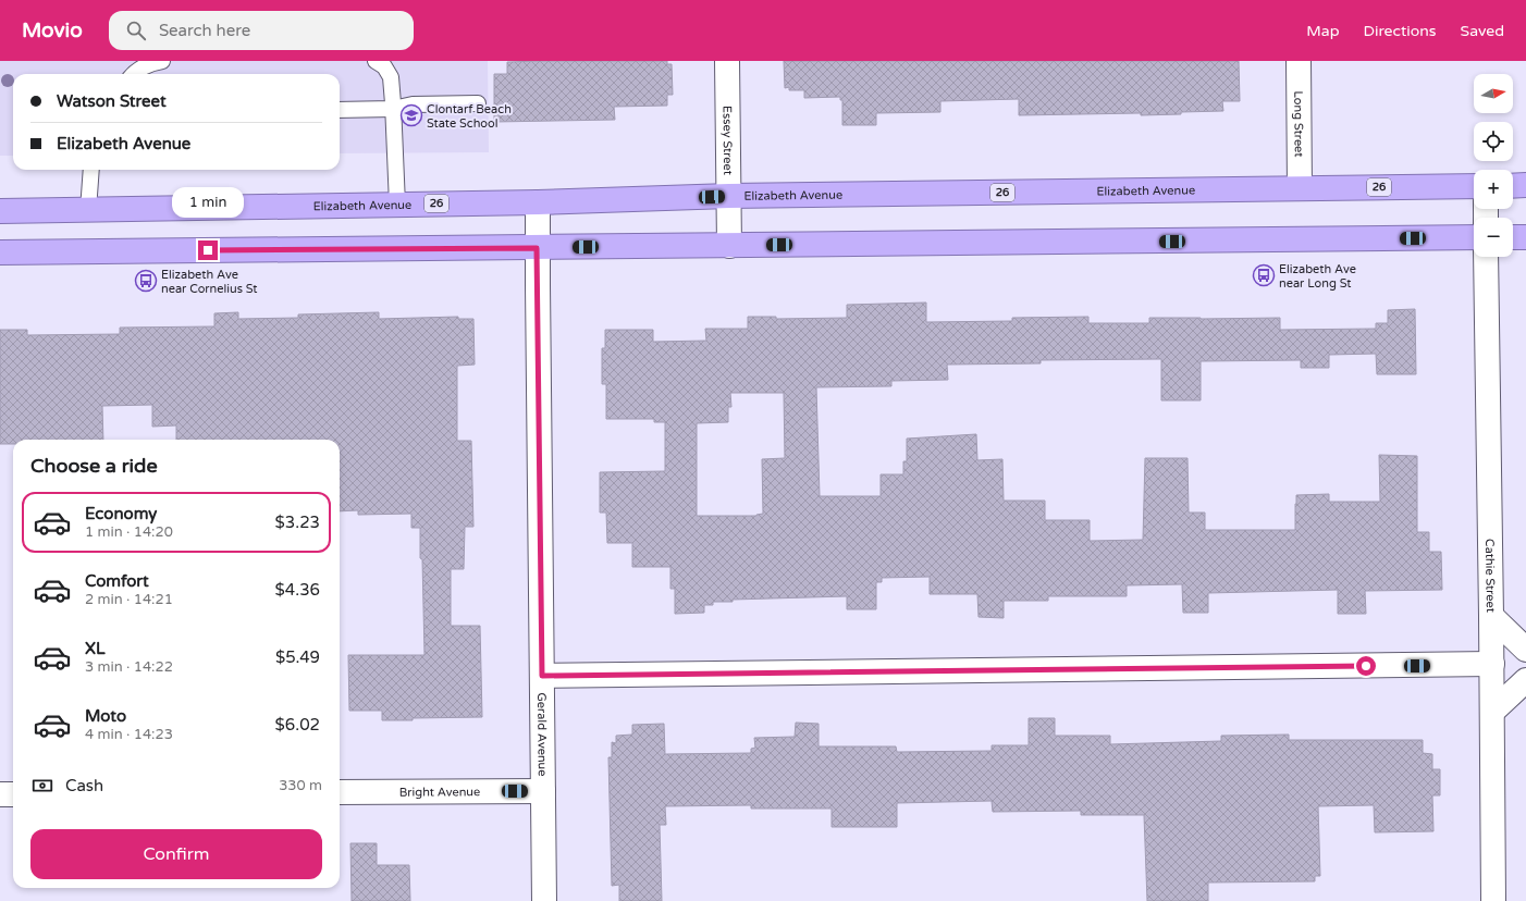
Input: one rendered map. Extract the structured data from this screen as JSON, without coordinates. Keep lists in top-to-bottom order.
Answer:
{
  "streets": {
    "highway": ["26", "Elizabeth Avenue"],
    "street": [
      "Long Street",
      "Essey Street",
      "Cathie Street",
      "Gerald Avenue",
      "Bright Avenue"
    ]
  },
  "crossings": [
    ["Long Street", "Elizabeth Avenue"],
    ["Essey Street", "Elizabeth Avenue"],
    ["Elizabeth Avenue", "Gerald Avenue"],
    ["Gerald Avenue", "Bright Avenue"]
  ],
  "places": {
    "school or university": ["Clontarf Beach State School"],
    "bus stop": ["Elizabeth Ave near Long St", "Elizabeth Ave near Cornelius St"]
  },
  "north": "right",
  "page": {
    "header": "Movio",
    "search": "Search here",
    "nav": ["Map", "Directions", "Saved"],
    "map_buttons": ["+", "−"],
    "banner": ["Watson Street", "Elizabeth Avenue"],
    "bubble": "1 min",
    "heading": "Choose a ride",
    "list": [
      {
        "name": "Economy",
        "note": "1 min · 14:20",
        "value": "$3.23"
      },
      {
        "name": "Comfort",
        "note": "2 min · 14:21",
        "value": "$4.36"
      },
      {
        "name": "XL",
        "note": "3 min · 14:22",
        "value": "$5.49"
      },
      {
        "name": "Moto",
        "note": "4 min · 14:23",
        "value": "$6.02"
      }
    ],
    "pay": ["Cash", "330 m"],
    "buttons": "Confirm"
  }
}
